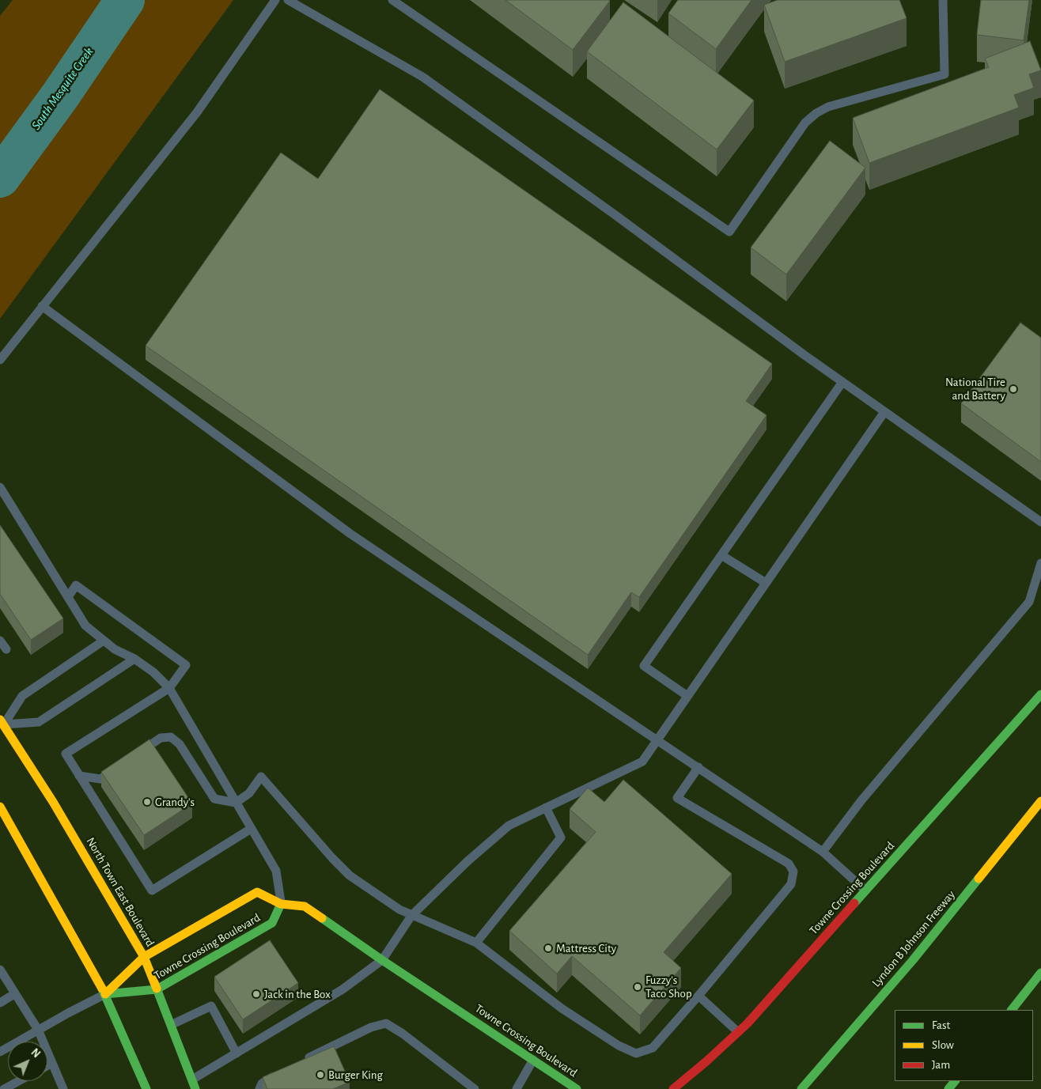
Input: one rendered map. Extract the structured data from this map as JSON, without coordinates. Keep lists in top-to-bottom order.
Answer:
{
  "streets": {
    "main road": ["Towne Crossing Boulevard", "North Town East Boulevard", "Lyndon B Johnson Freeway"]
  },
  "crossings": [
    ["Towne Crossing Boulevard", "North Town East Boulevard"]
  ],
  "water": ["South Mesquite Creek"],
  "places": [
    "National Tire and Battery",
    "Grandy's",
    "Mattress City",
    "Fuzzy's Taco Shop",
    "Jack in the Box",
    "Burger King"
  ],
  "legend": ["Fast", "Slow", "Jam"],
  "north": "top right"
}
